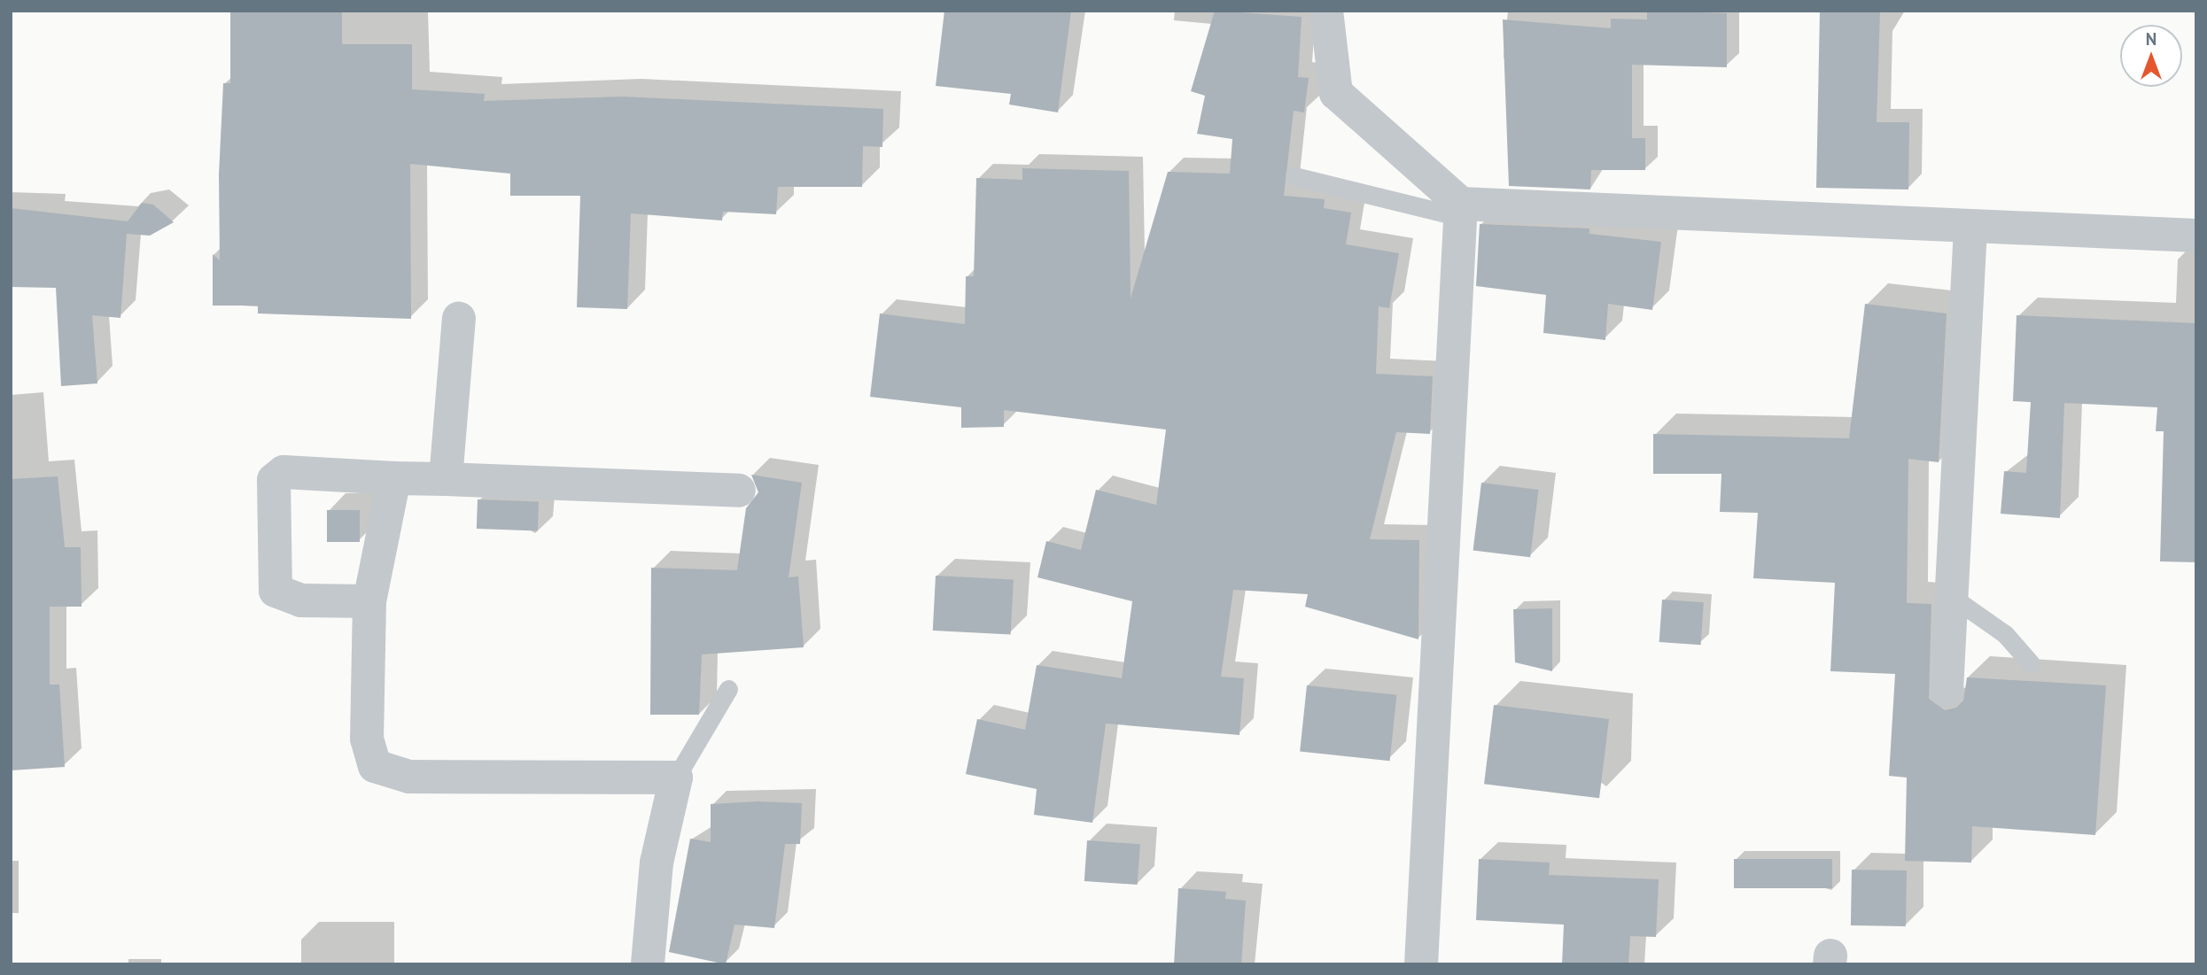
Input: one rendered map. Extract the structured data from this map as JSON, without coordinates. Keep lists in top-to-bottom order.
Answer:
{
  "north": "top"
}
